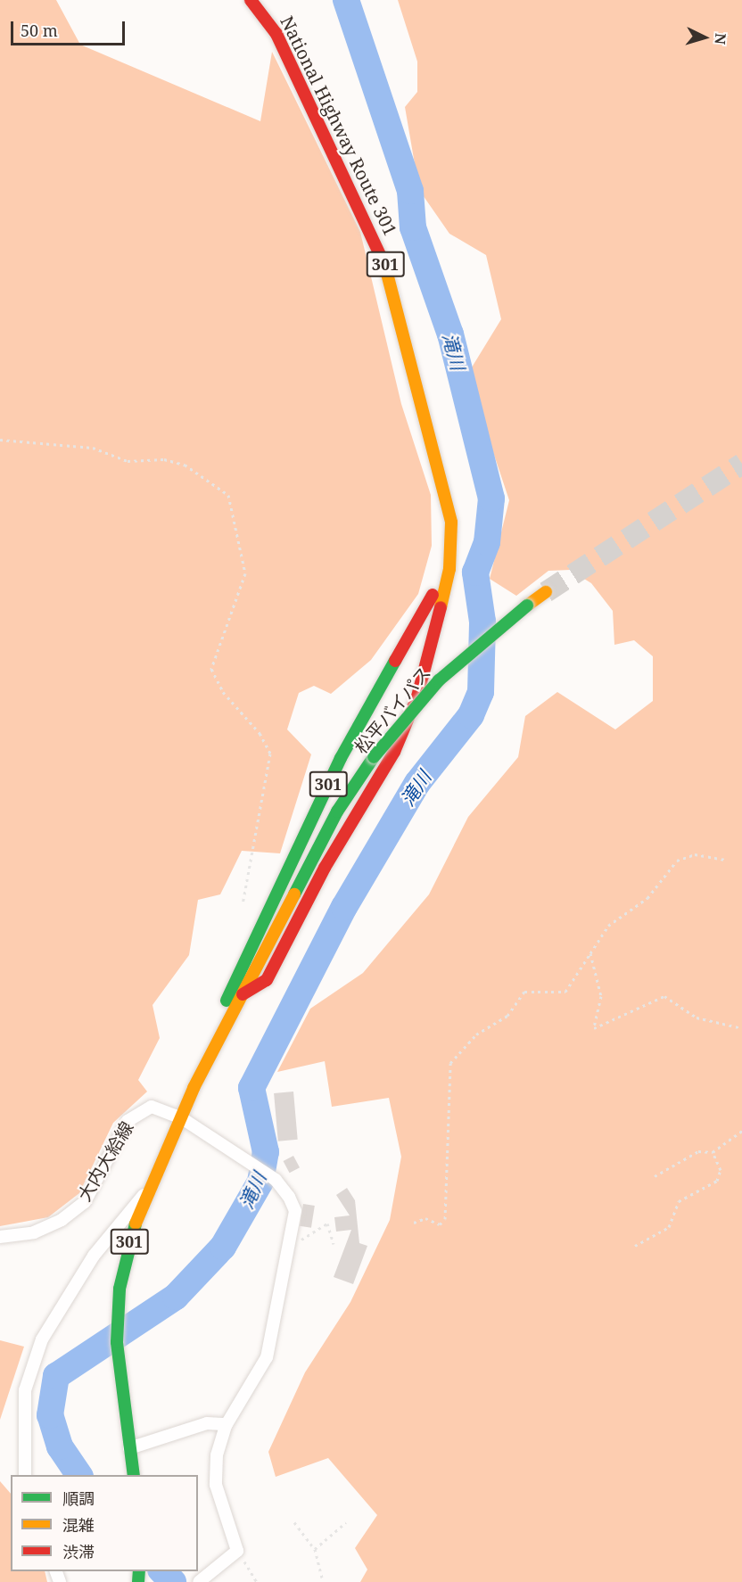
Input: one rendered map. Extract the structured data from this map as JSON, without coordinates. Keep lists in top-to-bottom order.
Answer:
{
  "streets": {
    "highway": ["National Highway Route 301", "301", "松平バイパス"],
    "street": ["大内大給線"]
  },
  "crossings": [
    ["National Highway Route 301", "301"],
    ["301", "松平バイパス"],
    ["301", "大内大給線"]
  ],
  "water": ["滝川"],
  "legend": ["順調", "混雑", "渋滞"],
  "scale_bar": "50 m",
  "north": "right"
}
